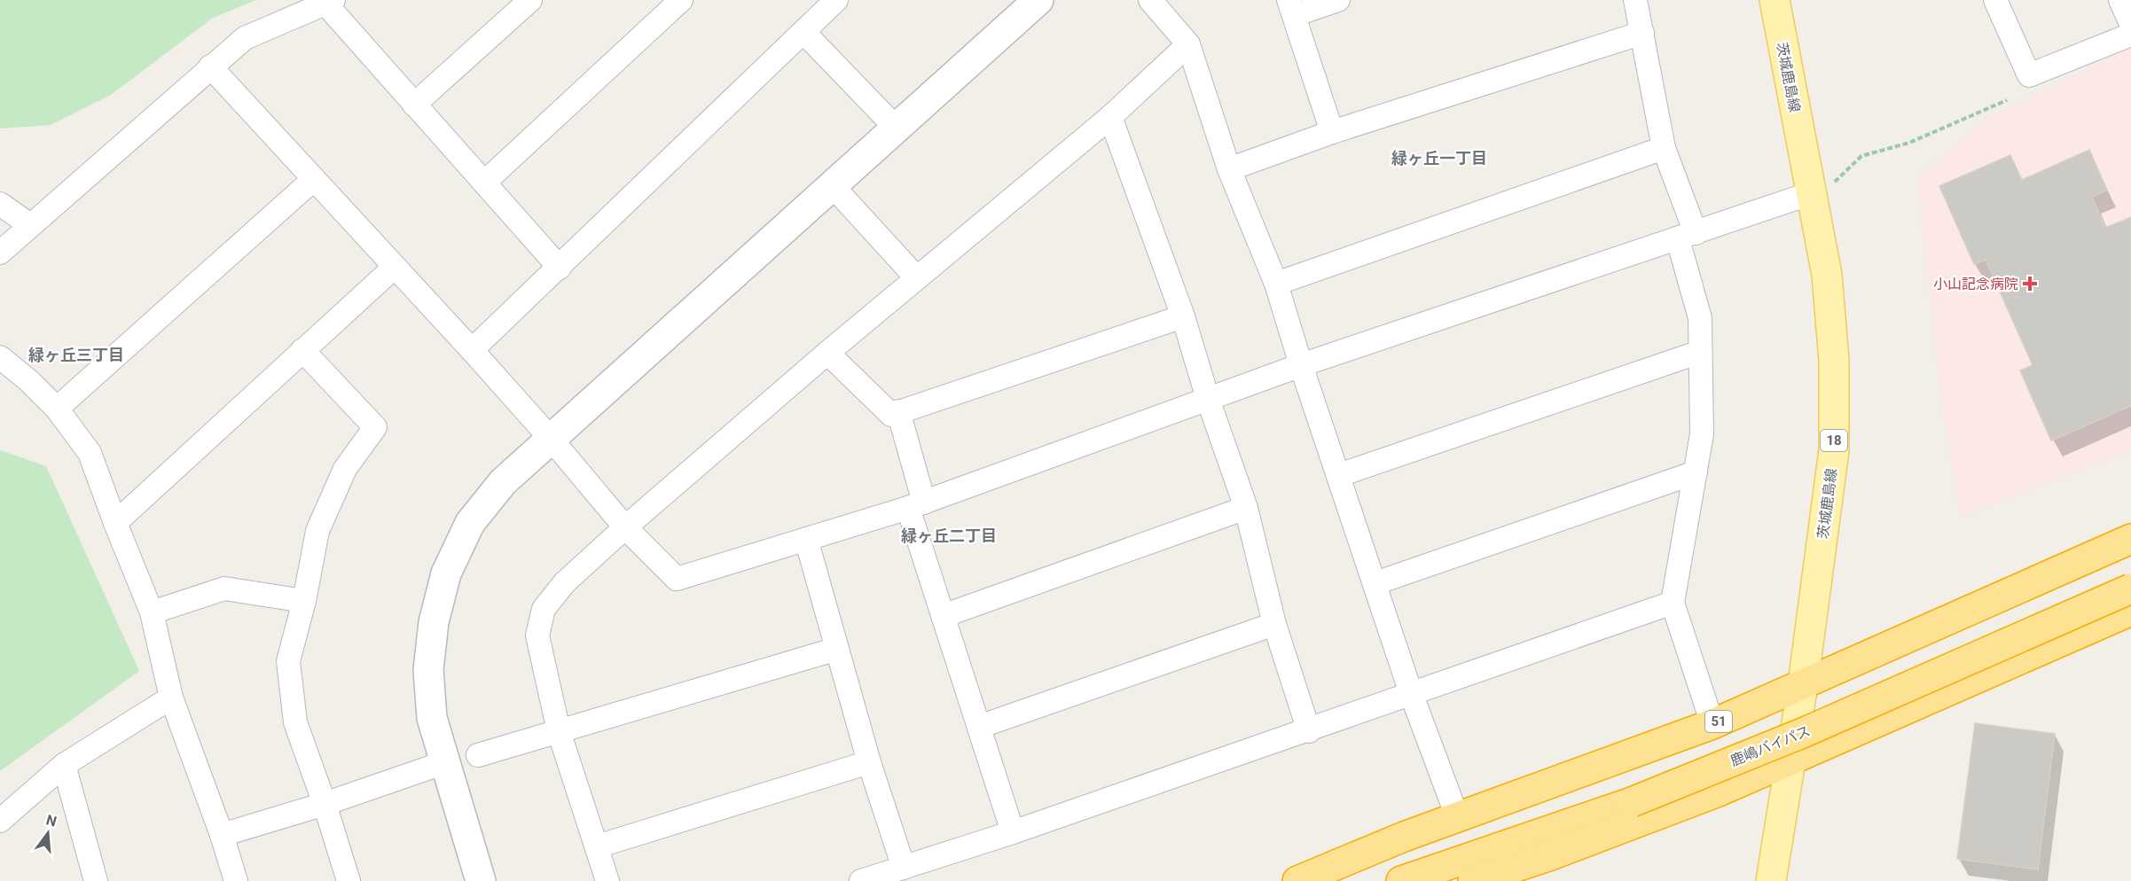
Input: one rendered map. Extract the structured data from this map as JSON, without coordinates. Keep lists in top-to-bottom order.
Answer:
{
  "streets": {
    "highway": ["51", "鹿嶋バイパス"],
    "main road": ["茨城鹿島線", "18"]
  },
  "crossings": [
    ["茨城鹿島線", "51"]
  ],
  "districts": ["緑ヶ丘一丁目", "緑ヶ丘三丁目", "緑ヶ丘二丁目"],
  "places": {
    "health": ["小山記念病院"]
  },
  "north": "top"
}
